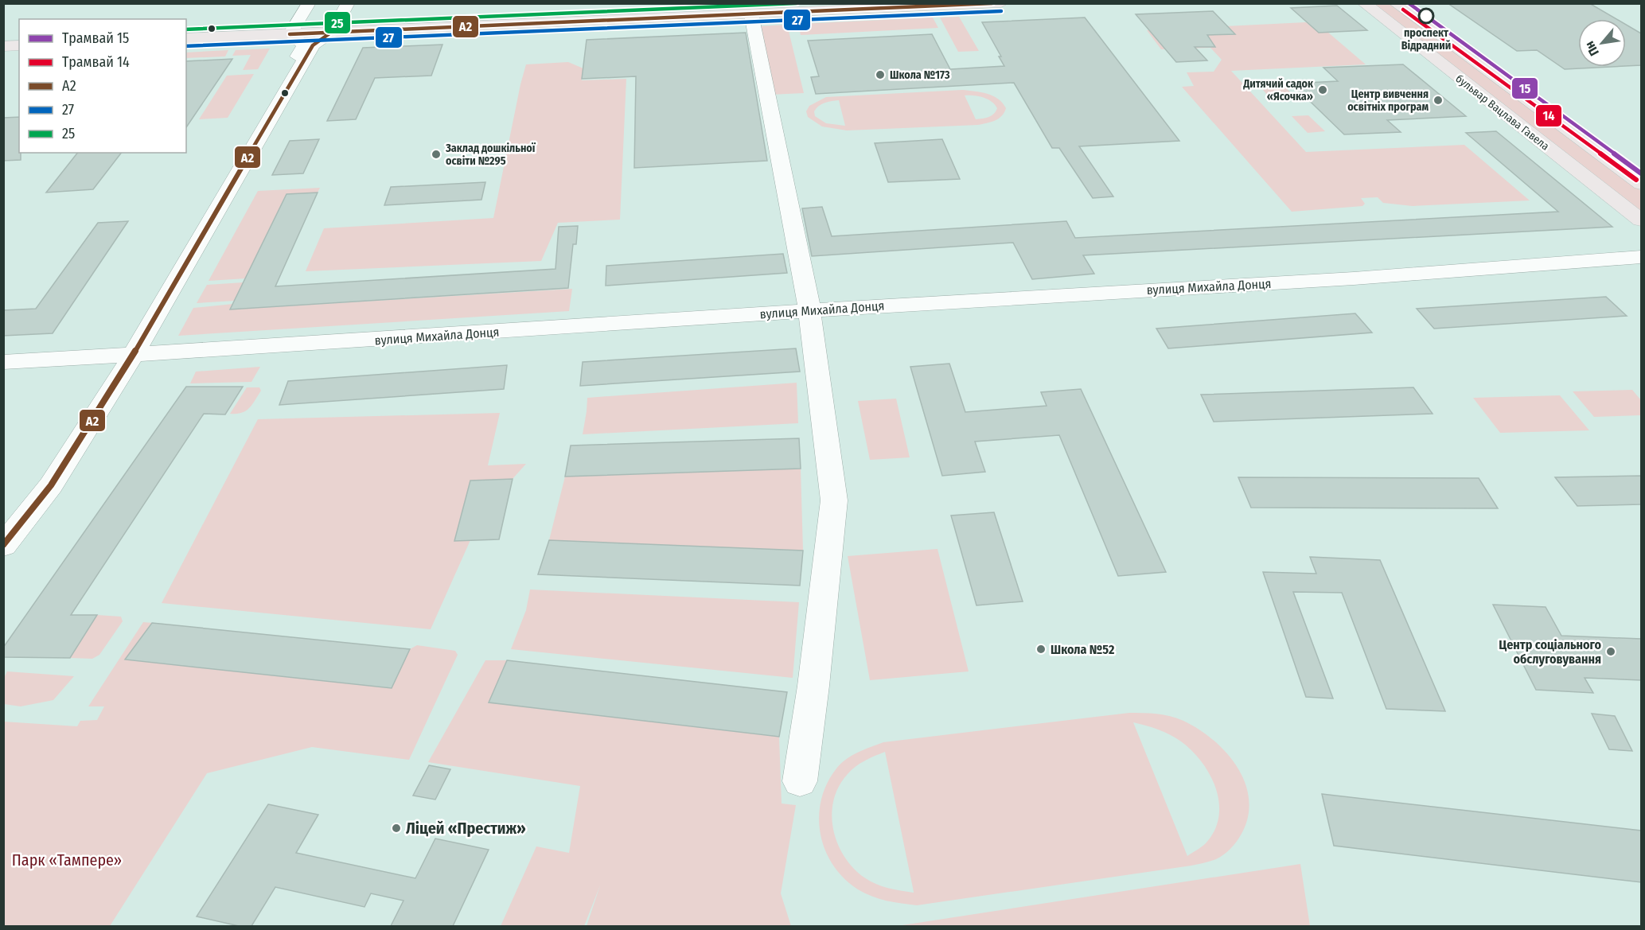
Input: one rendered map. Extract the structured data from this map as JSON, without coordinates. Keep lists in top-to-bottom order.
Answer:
{
  "streets": {
    "main road": ["бульвар Вацлава Гавела"],
    "street": ["вулиця Михайла Донця"]
  },
  "parks": ["Парк «Тампере»"],
  "places": [
    "проспект Відрадний",
    "Школа №173",
    "Дитячий садок «Ясочка»",
    "Центр вивчення освітніх програм",
    "Заклад дошкільної освіти №295",
    "Школа №52",
    "Центр соціального обслуговування",
    "Ліцей «Престиж»"
  ],
  "lines": [
    "tram line 15",
    "transit line А2",
    "transit line 25",
    "tram line 14",
    "transit line 27"
  ],
  "legend": [
    "Трамвай 15",
    "Трамвай 14",
    "А2",
    "27",
    "25"
  ],
  "north": "bottom left"
}
